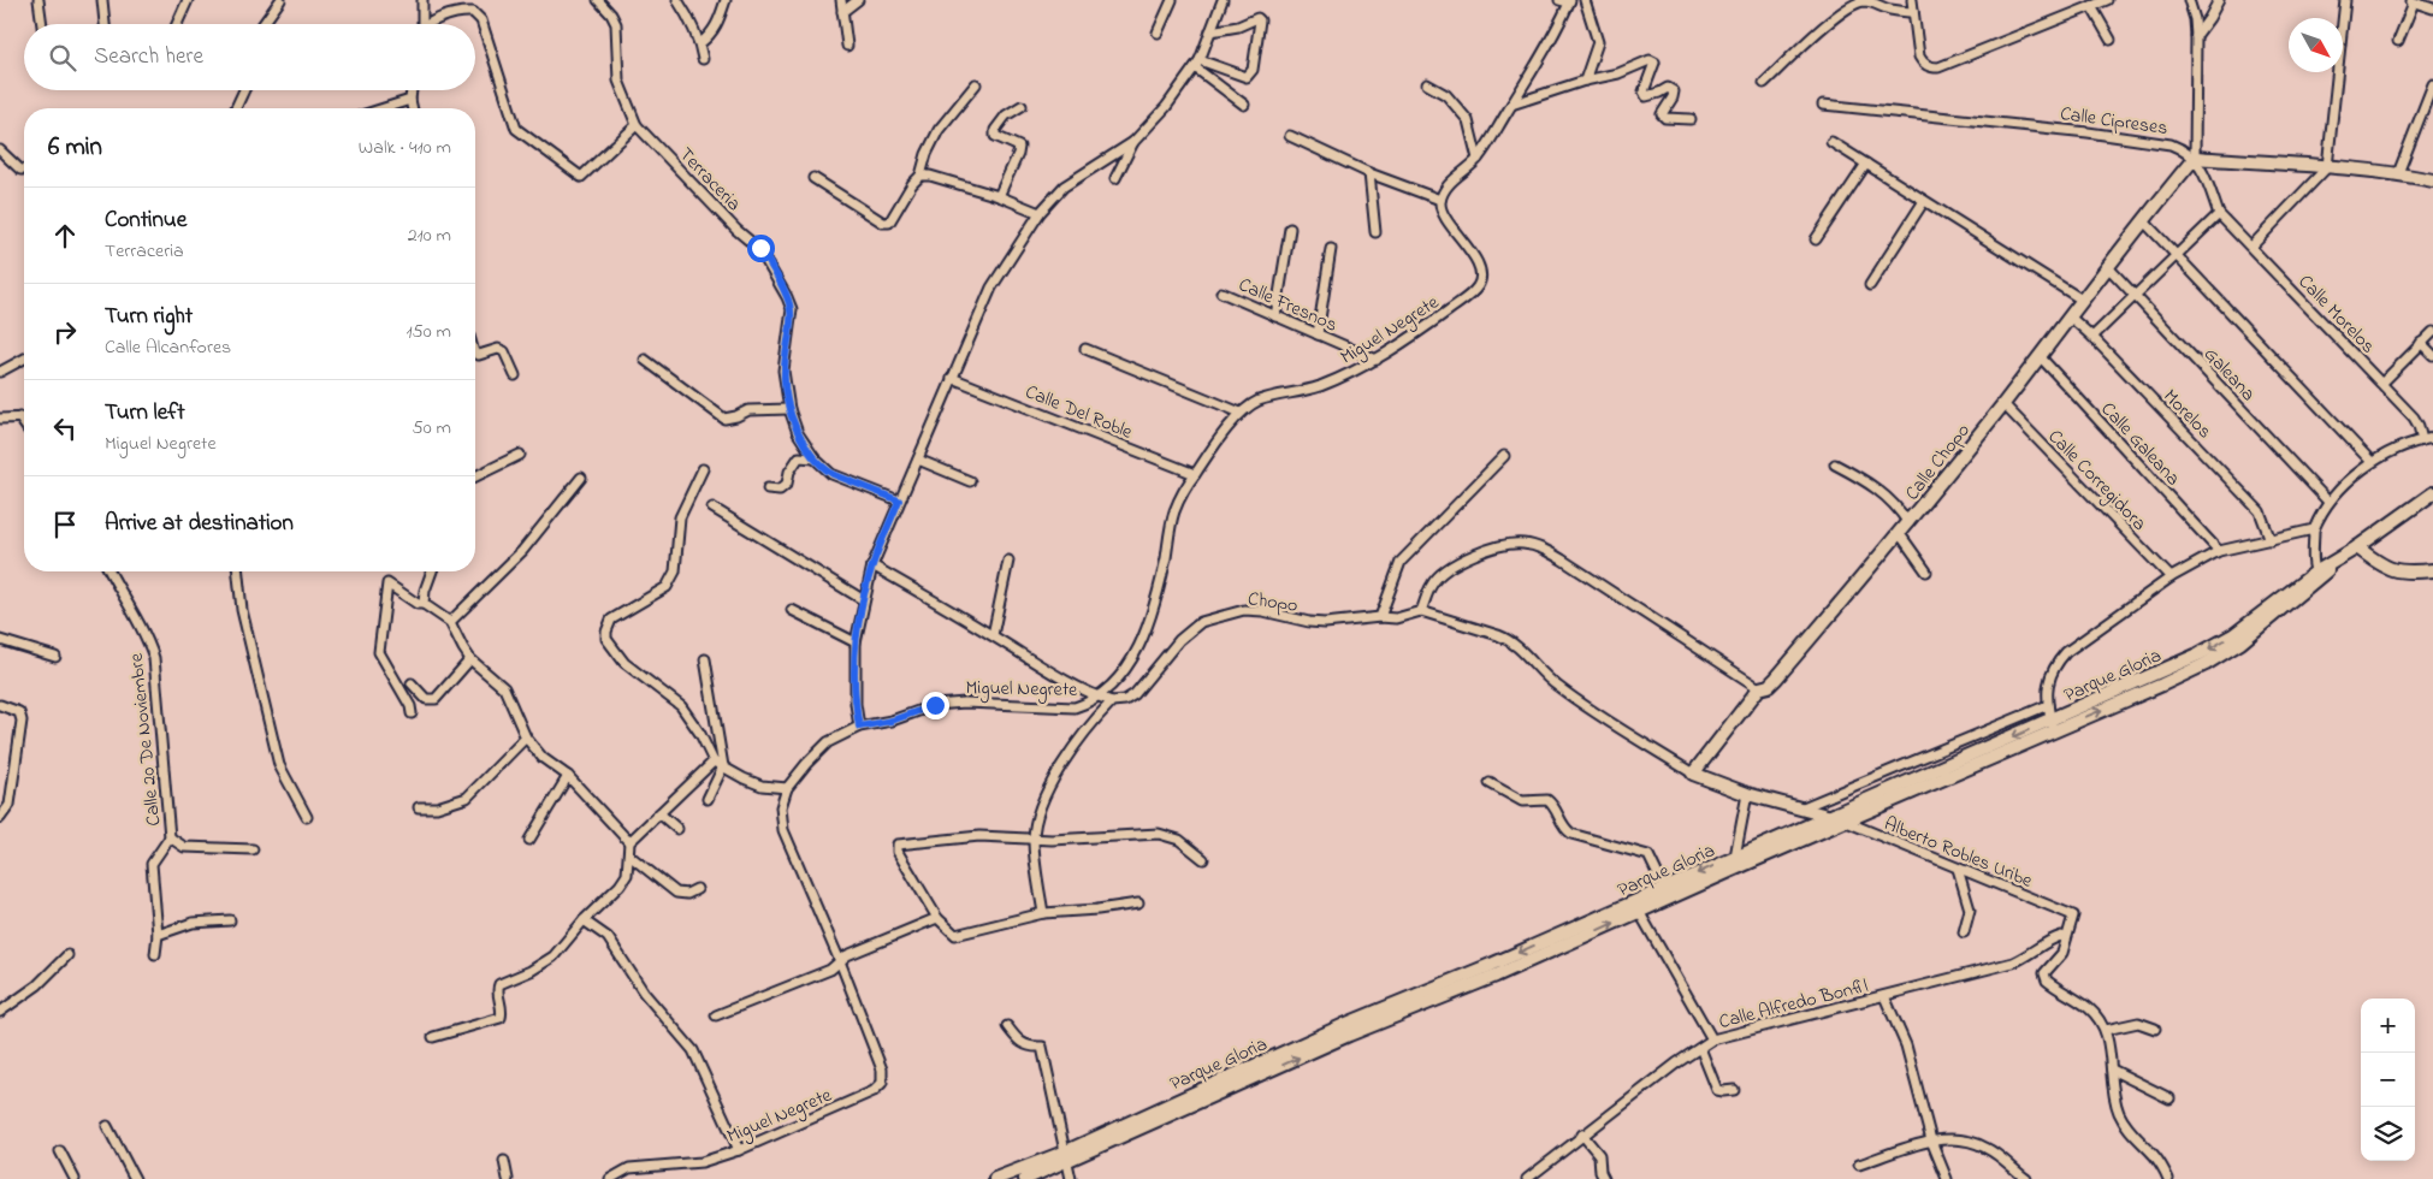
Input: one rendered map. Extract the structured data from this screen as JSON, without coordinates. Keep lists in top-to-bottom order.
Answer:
{
  "streets": {
    "main road": ["Calle Cipreses", "Calle Chopo", "Parque Gloria"],
    "street": [
      "Terraceria",
      "Calle Fresnos",
      "Calle Morelos",
      "Miguel Negrete",
      "Galeana",
      "Calle Del Roble",
      "Morelos",
      "Calle Galeana",
      "Calle Corregidora",
      "Chopo",
      "Calle 20 De Noviembre",
      "Alberto Robles Uribe",
      "Calle Alfredo Bonfil"
    ]
  },
  "crossings": [
    ["Calle Cipreses", "Calle Morelos"],
    ["Calle Cipreses", "Calle Chopo"],
    ["Calle Fresnos", "Miguel Negrete"],
    ["Calle Morelos", "Calle Chopo"],
    ["Miguel Negrete", "Calle Del Roble"],
    ["Galeana", "Calle Chopo"],
    ["Morelos", "Calle Chopo"],
    ["Calle Galeana", "Calle Chopo"],
    ["Calle Chopo", "Calle Corregidora"],
    ["Parque Gloria", "Alberto Robles Uribe"],
    ["Alberto Robles Uribe", "Calle Alfredo Bonfil"]
  ],
  "north": "bottom right",
  "page": {
    "search": "Search here",
    "heading": ["6 min", "Walk · 410 m"],
    "list": [
      ["Continue", "Terraceria", "210 m"],
      ["Turn right", "Calle Alcanfores", "150 m"],
      ["Turn left", "Miguel Negrete", "50 m"],
      "Arrive at destination"
    ],
    "map_buttons": ["+", "−"]
  }
}
